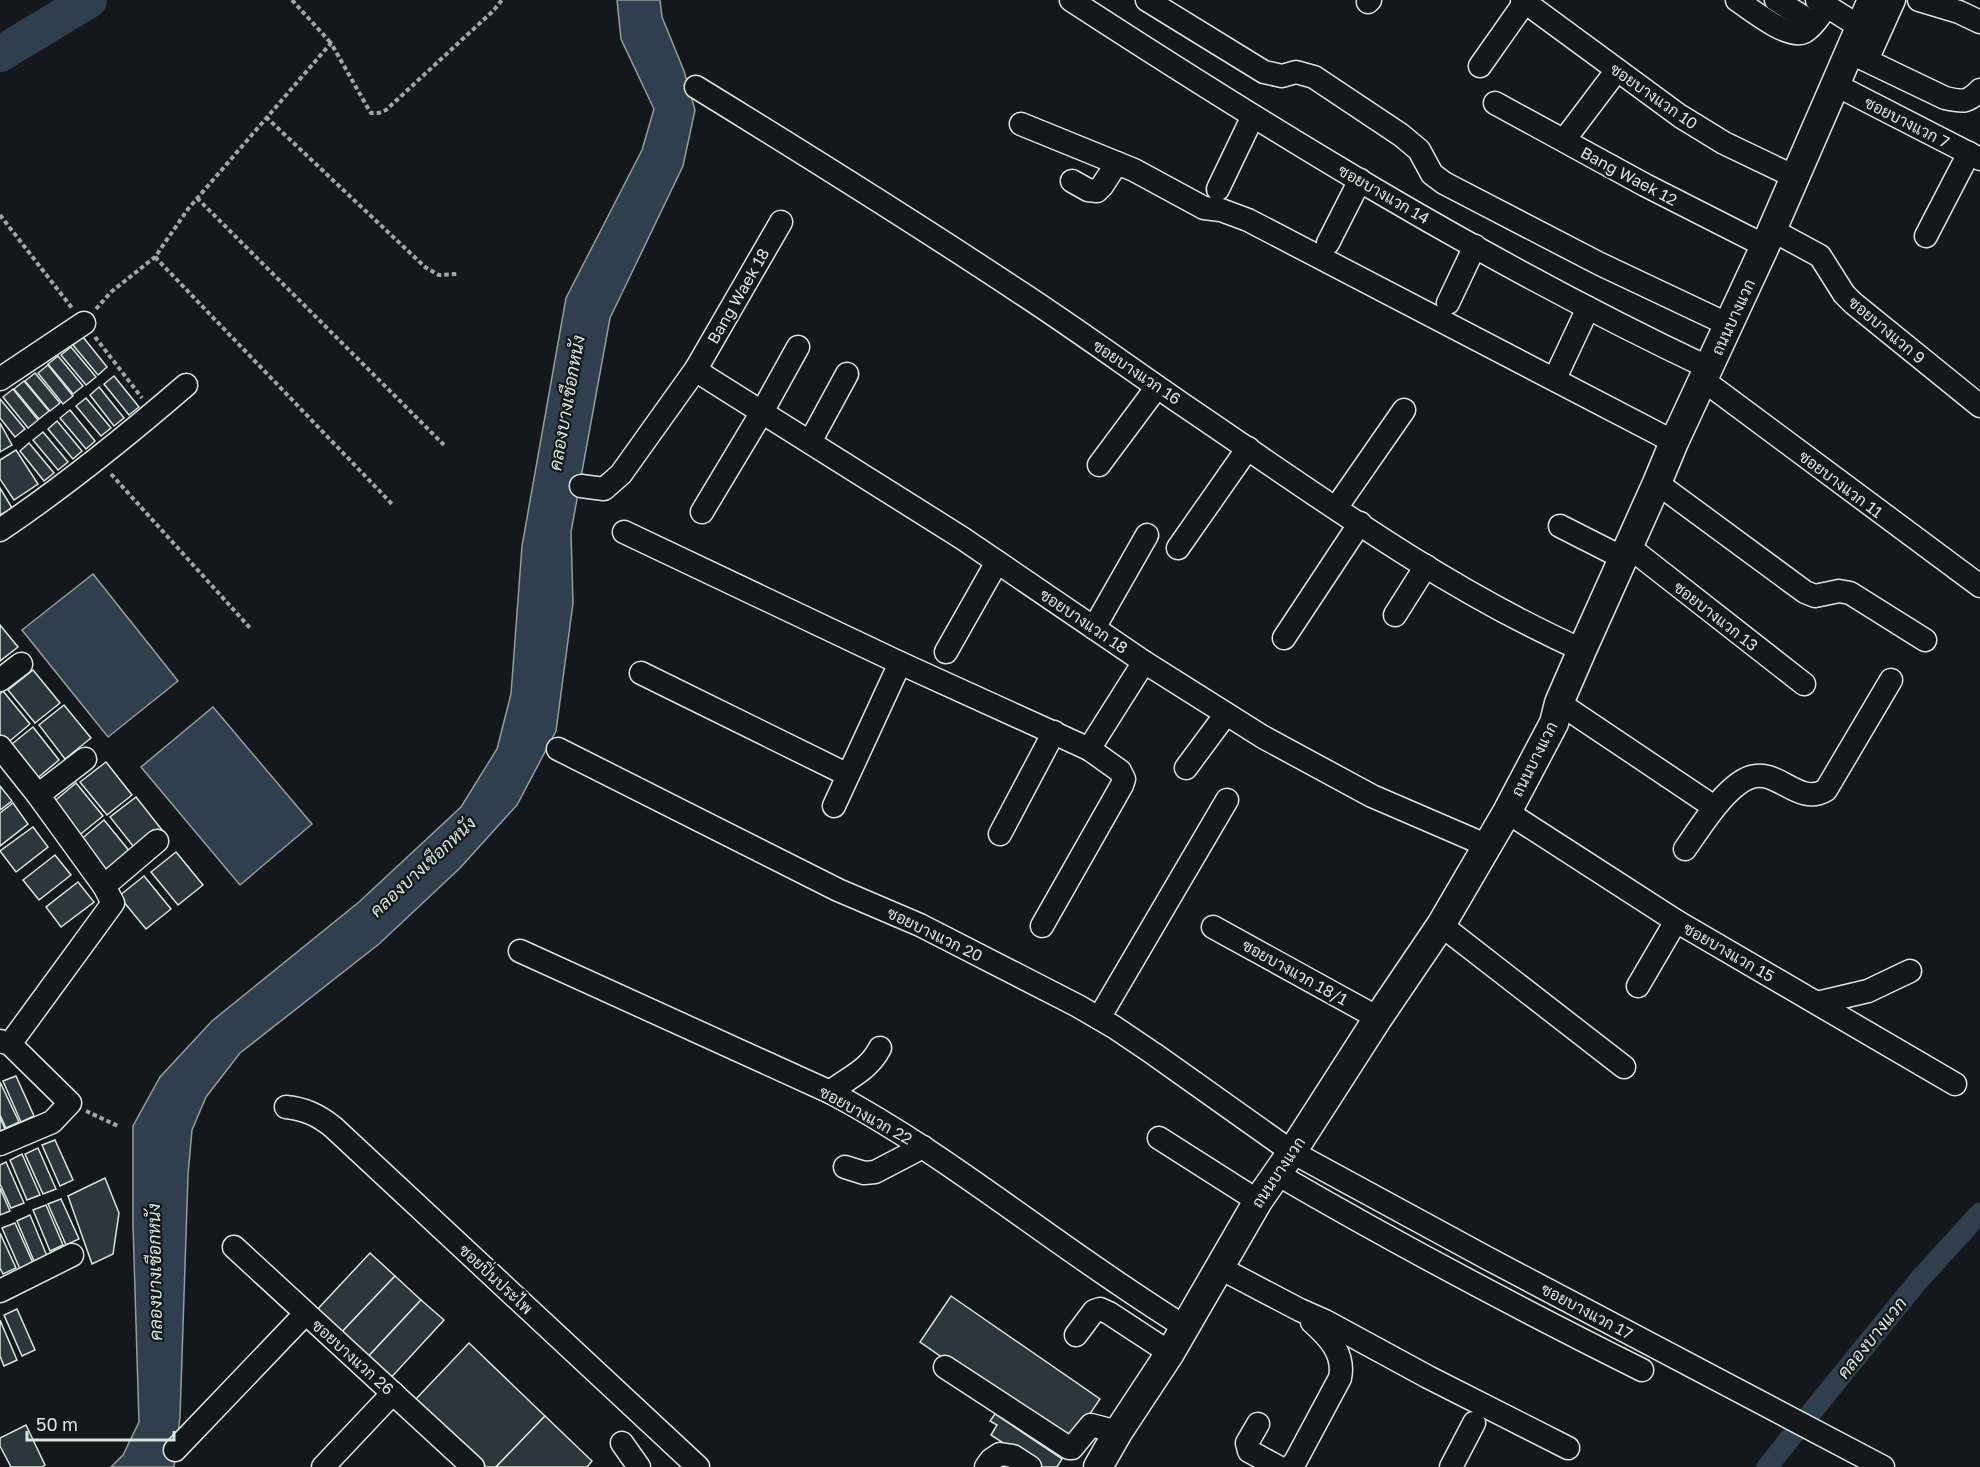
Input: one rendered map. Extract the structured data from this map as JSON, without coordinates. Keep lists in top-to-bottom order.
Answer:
{
  "streets": {
    "main road": ["ถนนบางแวก"],
    "street": [
      "ซอยบางแวก 10",
      "ซอยบางแวก 7",
      "Bang Waek 12",
      "ซอยบางแวก 14",
      "Bang Waek 18",
      "ซอยบางแวก 9",
      "ซอยบางแวก 16",
      "ซอยบางแวก 11",
      "ซอยบางแวก 13",
      "ซอยบางแวก 18",
      "ซอยบางแวก 20",
      "ซอยบางแวก 15",
      "ซอยบางแวก 18/1",
      "ซอยบางแวก 22",
      "ซอยปิ่นประไพ",
      "ซอยบางแวก 17",
      "ซอยบางแวก 26"
    ]
  },
  "crossings": [
    ["ซอยบางแวก 10", "ถนนบางแวก"],
    ["ซอยบางแวก 7", "ถนนบางแวก"],
    ["Bang Waek 12", "ถนนบางแวก"],
    ["Bang Waek 12", "ซอยบางแวก 9"],
    ["ซอยบางแวก 14", "ถนนบางแวก"],
    ["ซอยบางแวก 14", "ซอยบางแวก 11"],
    ["Bang Waek 18", "ซอยบางแวก 18"],
    ["ถนนบางแวก", "ซอยบางแวก 9"],
    ["ถนนบางแวก", "ซอยบางแวก 16"],
    ["ถนนบางแวก", "ซอยบางแวก 11"],
    ["ถนนบางแวก", "ซอยบางแวก 13"],
    ["ถนนบางแวก", "ซอยบางแวก 18"],
    ["ถนนบางแวก", "ซอยบางแวก 20"],
    ["ถนนบางแวก", "ซอยบางแวก 15"],
    ["ถนนบางแวก", "ซอยบางแวก 18/1"],
    ["ถนนบางแวก", "ซอยบางแวก 22"],
    ["ถนนบางแวก", "ซอยบางแวก 17"],
    ["ซอยบางแวก 20", "ซอยบางแวก 17"]
  ],
  "water": ["คลองบางเชือกหนัง", "คลองบางแวก"],
  "scale_bar": "50 m"
}
